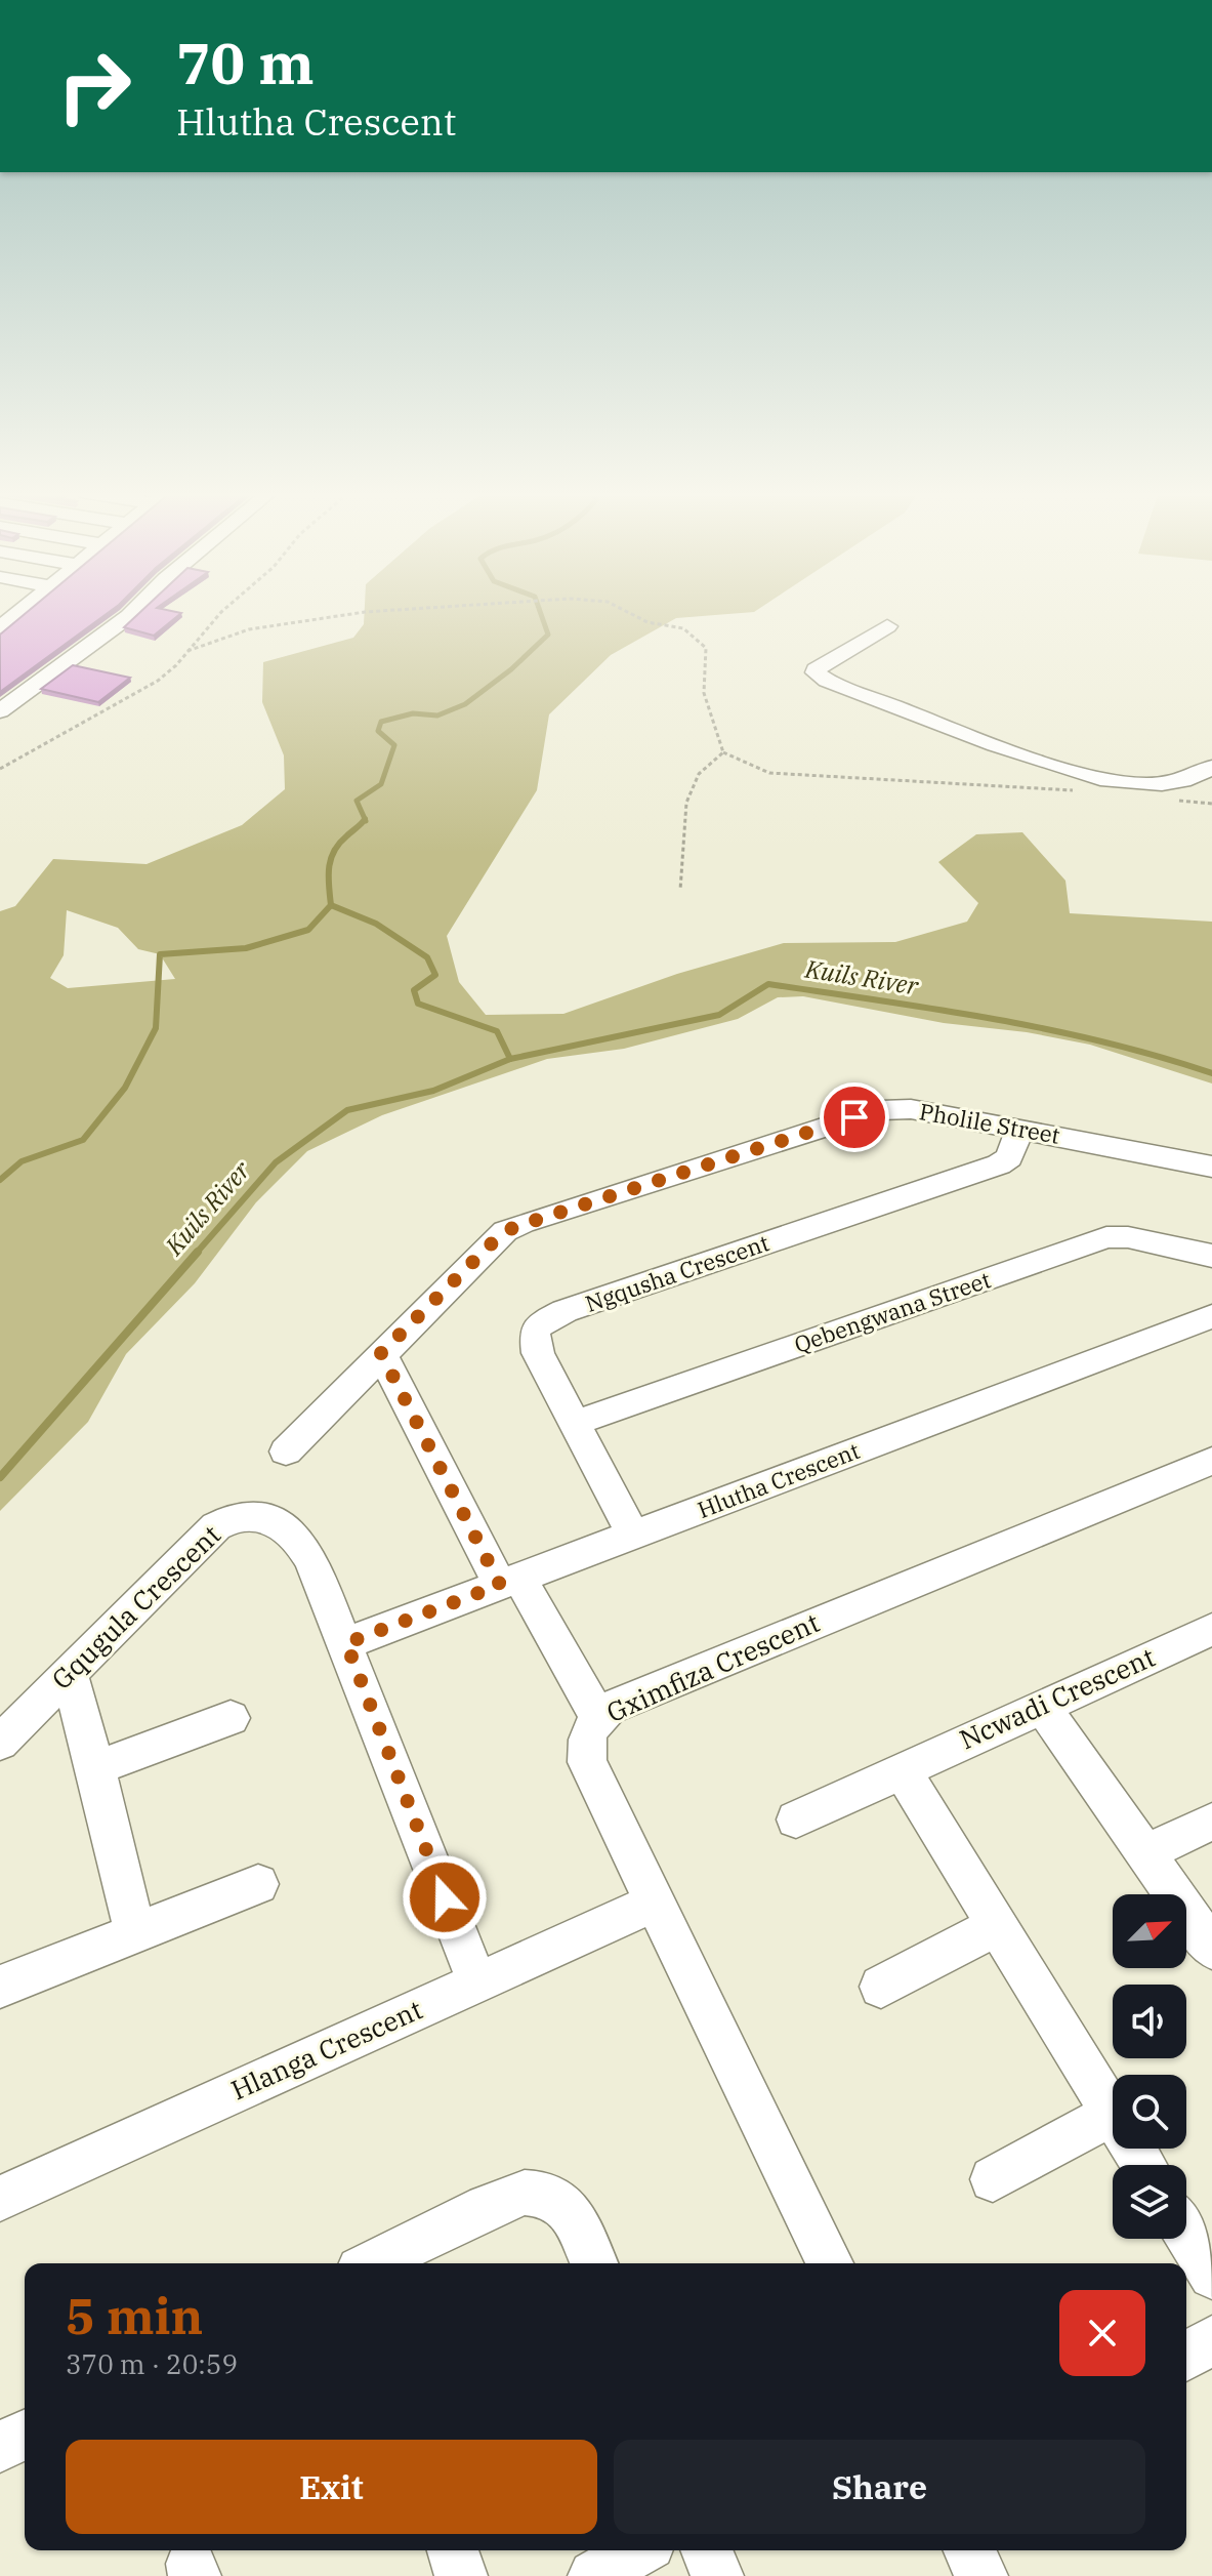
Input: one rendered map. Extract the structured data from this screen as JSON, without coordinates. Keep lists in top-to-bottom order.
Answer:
{
  "streets": {
    "street": [
      "Pholile Street",
      "Ngqusha Crescent",
      "Qebengwana Street",
      "Hlutha Crescent",
      "Gqugula Crescent",
      "Gximfiza Crescent",
      "Ncwadi Crescent",
      "Hlanga Crescent"
    ]
  },
  "crossings": [
    ["Pholile Street", "Ngqusha Crescent"],
    ["Ngqusha Crescent", "Qebengwana Street"],
    ["Ngqusha Crescent", "Hlutha Crescent"],
    ["Hlutha Crescent", "Gqugula Crescent"],
    ["Gqugula Crescent", "Hlanga Crescent"],
    ["Gximfiza Crescent", "Hlanga Crescent"]
  ],
  "water": ["Kuils River"],
  "north": "top right",
  "page": {
    "turn": ["70 m", "Hlutha Crescent"],
    "heading": ["5 min", "370 m · 20:59"],
    "buttons": ["Exit", "Share"]
  }
}
